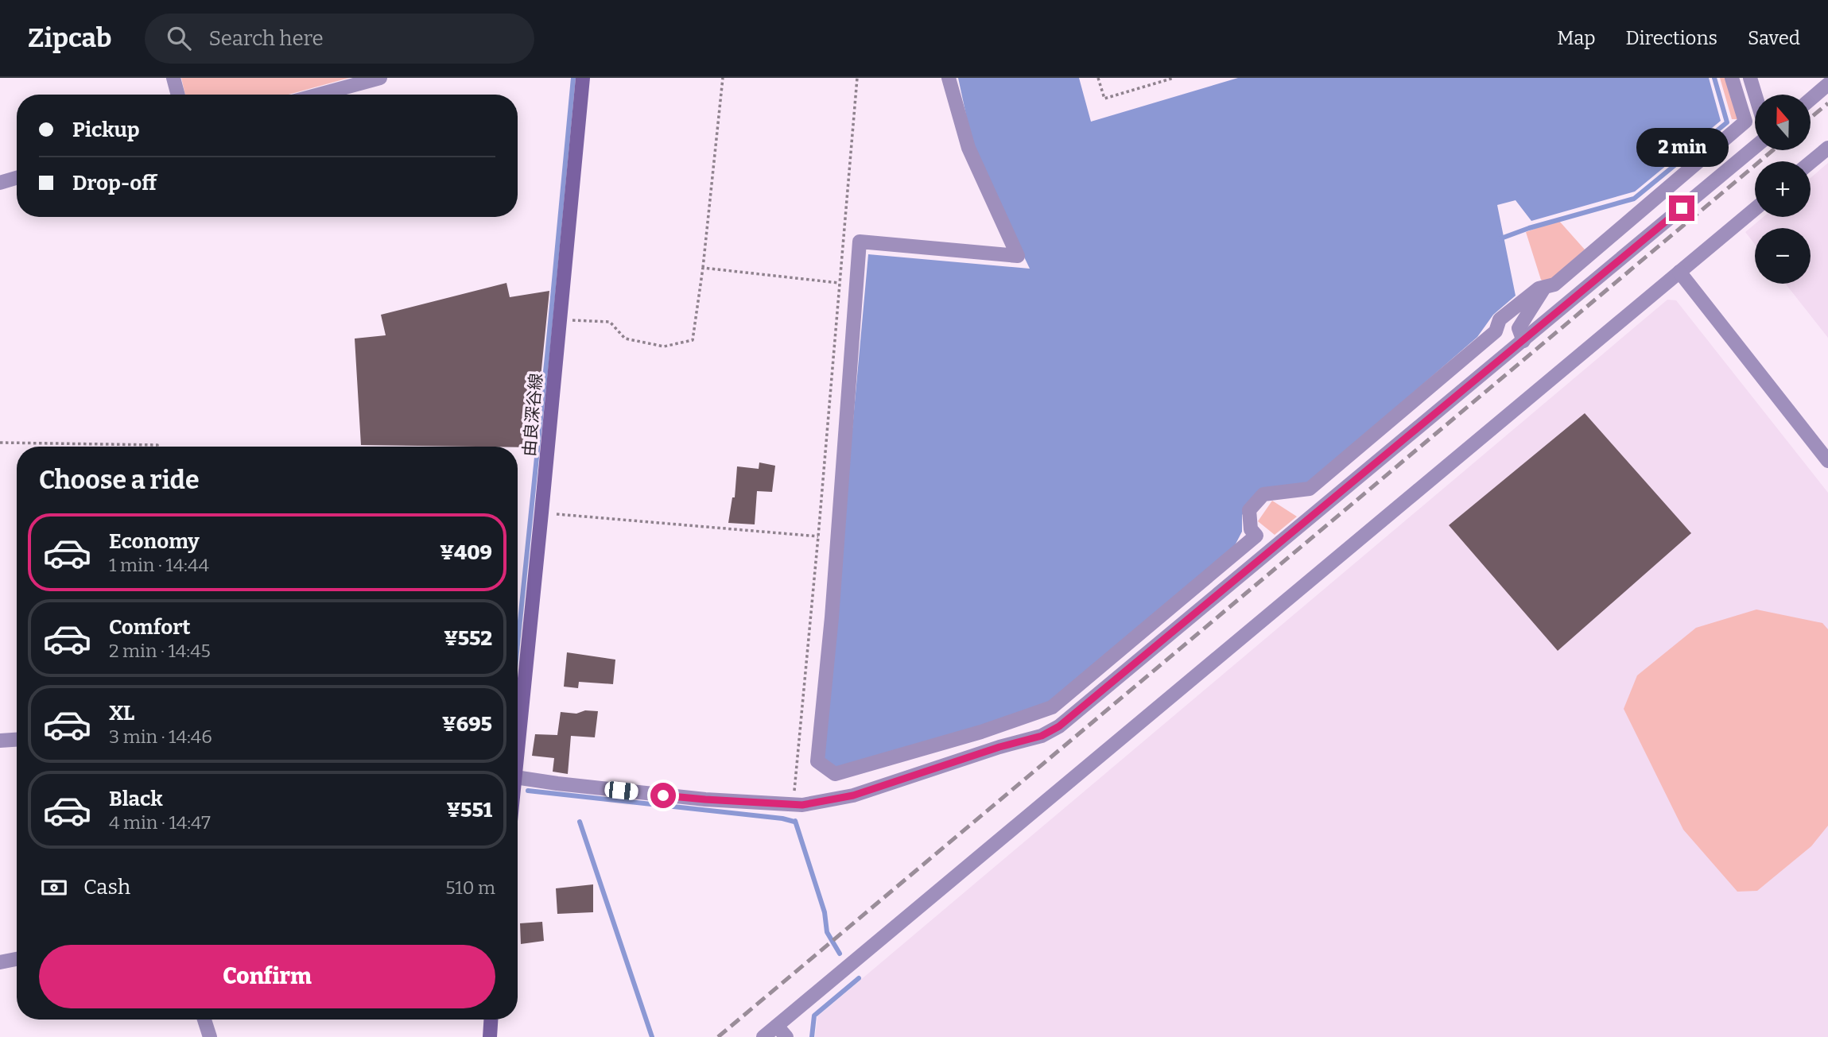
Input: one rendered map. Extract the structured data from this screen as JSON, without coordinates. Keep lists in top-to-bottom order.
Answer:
{
  "streets": {
    "main road": ["由良深谷線"]
  },
  "north": "top",
  "page": {
    "header": "Zipcab",
    "search": "Search here",
    "nav": ["Map", "Directions", "Saved"],
    "map_buttons": ["+", "−"],
    "banner": ["Pickup", "Drop-off"],
    "bubble": "2 min",
    "heading": "Choose a ride",
    "list": [
      {
        "name": "Economy",
        "note": "1 min · 14:44",
        "value": "¥409"
      },
      {
        "name": "Comfort",
        "note": "2 min · 14:45",
        "value": "¥552"
      },
      {
        "name": "XL",
        "note": "3 min · 14:46",
        "value": "¥695"
      },
      {
        "name": "Black",
        "note": "4 min · 14:47",
        "value": "¥551"
      }
    ],
    "pay": ["Cash", "510 m"],
    "buttons": "Confirm"
  }
}
